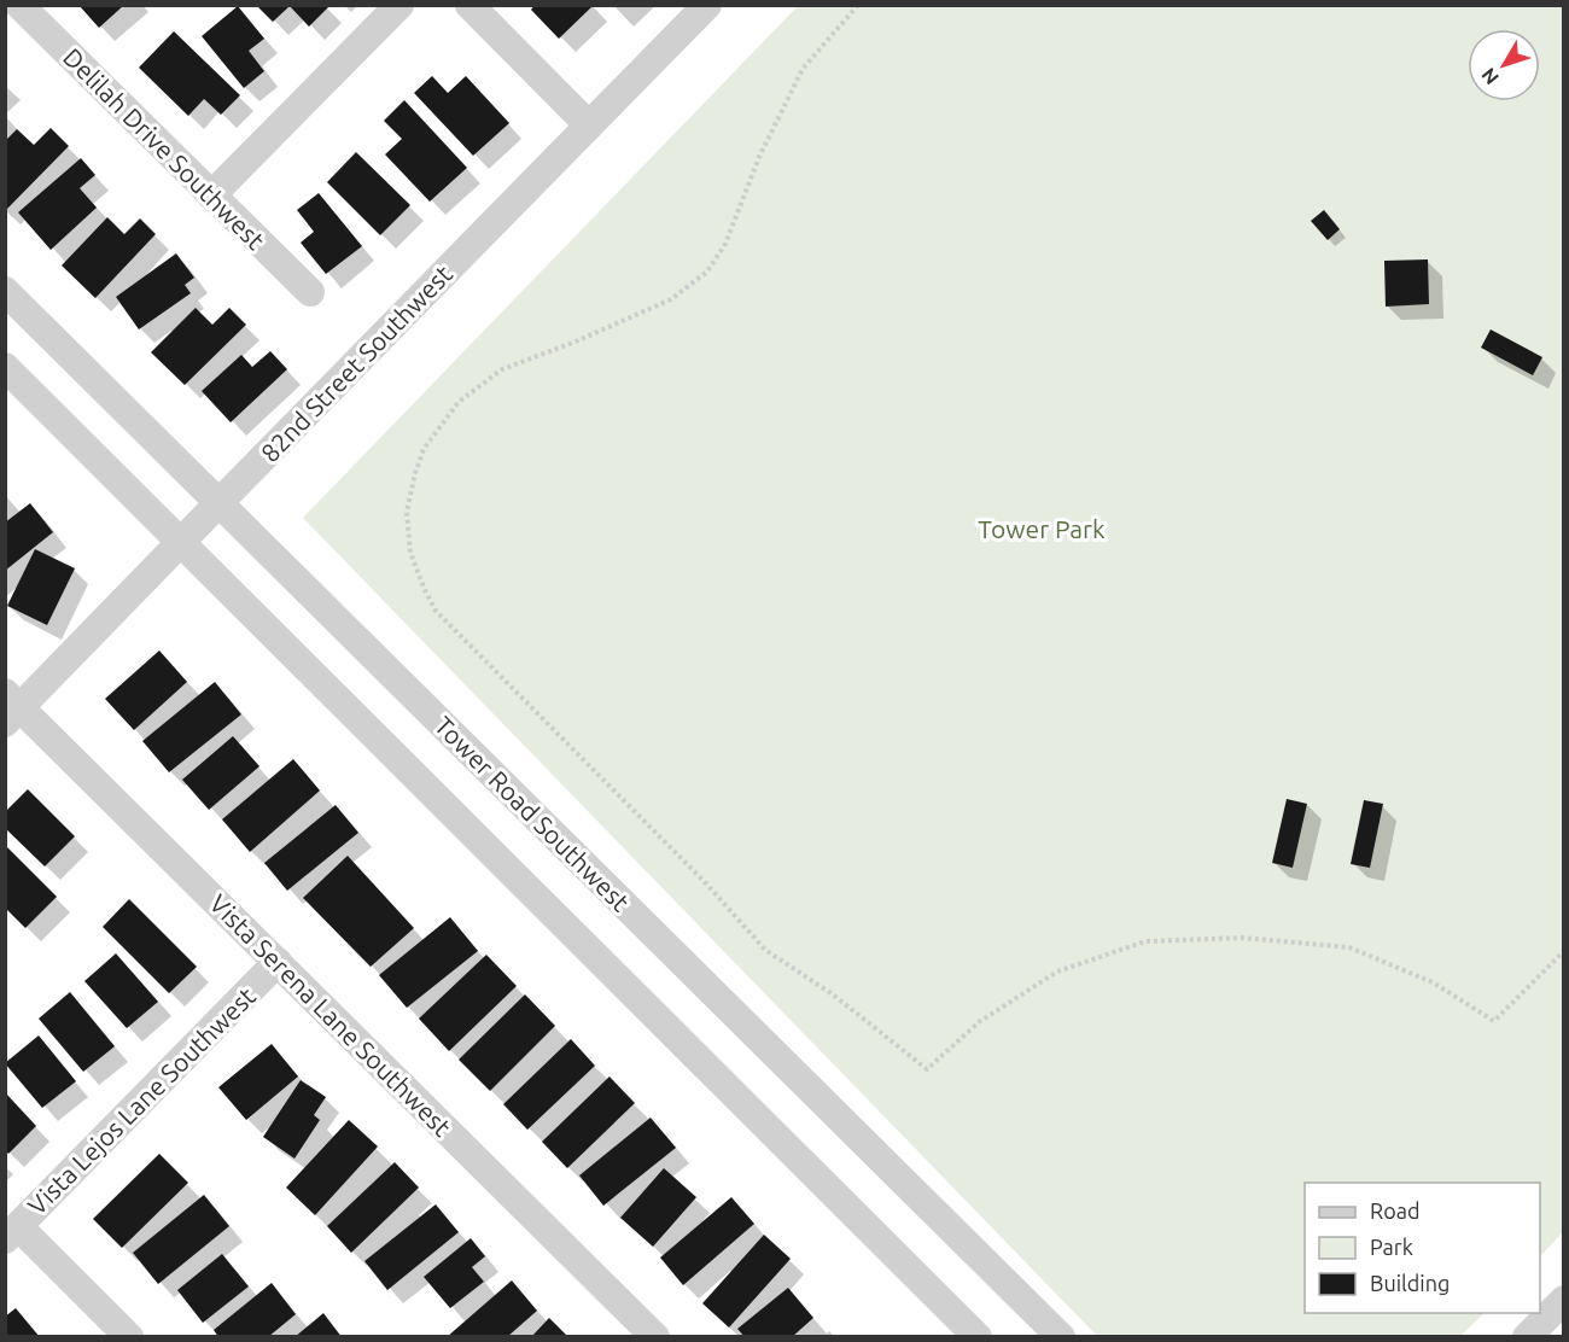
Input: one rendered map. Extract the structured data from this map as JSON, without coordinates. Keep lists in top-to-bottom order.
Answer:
{
  "streets": {
    "street": [
      "Delilah Drive Southwest",
      "82nd Street Southwest",
      "Tower Road Southwest",
      "Vista Serena Lane Southwest",
      "Vista Lejos Lane Southwest"
    ]
  },
  "crossings": [
    ["82nd Street Southwest", "Tower Road Southwest"],
    ["82nd Street Southwest", "Vista Serena Lane Southwest"],
    ["Vista Serena Lane Southwest", "Vista Lejos Lane Southwest"]
  ],
  "parks": ["Tower Park"],
  "legend": ["Road", "Park", "Building"],
  "north": "bottom left"
}
